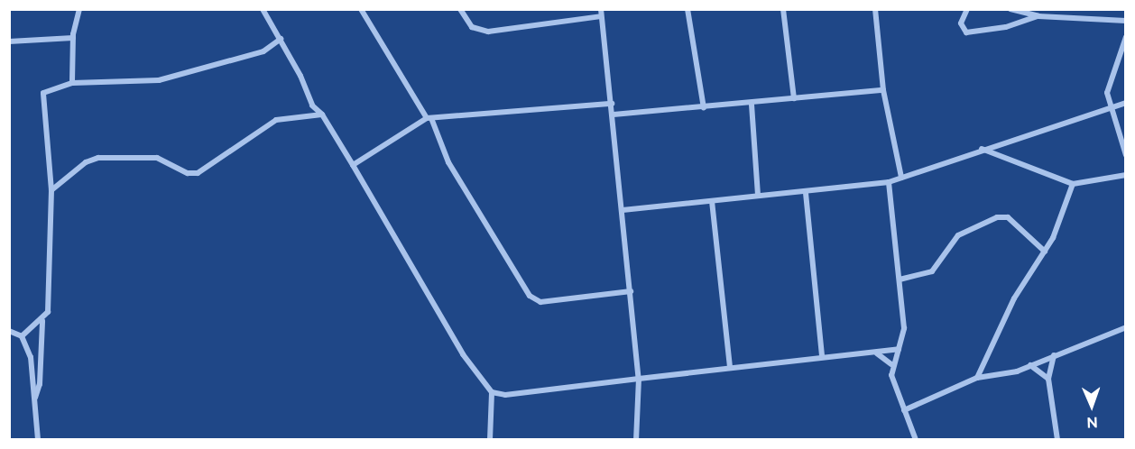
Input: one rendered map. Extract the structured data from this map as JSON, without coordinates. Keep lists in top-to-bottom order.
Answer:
{
  "north": "bottom"
}
